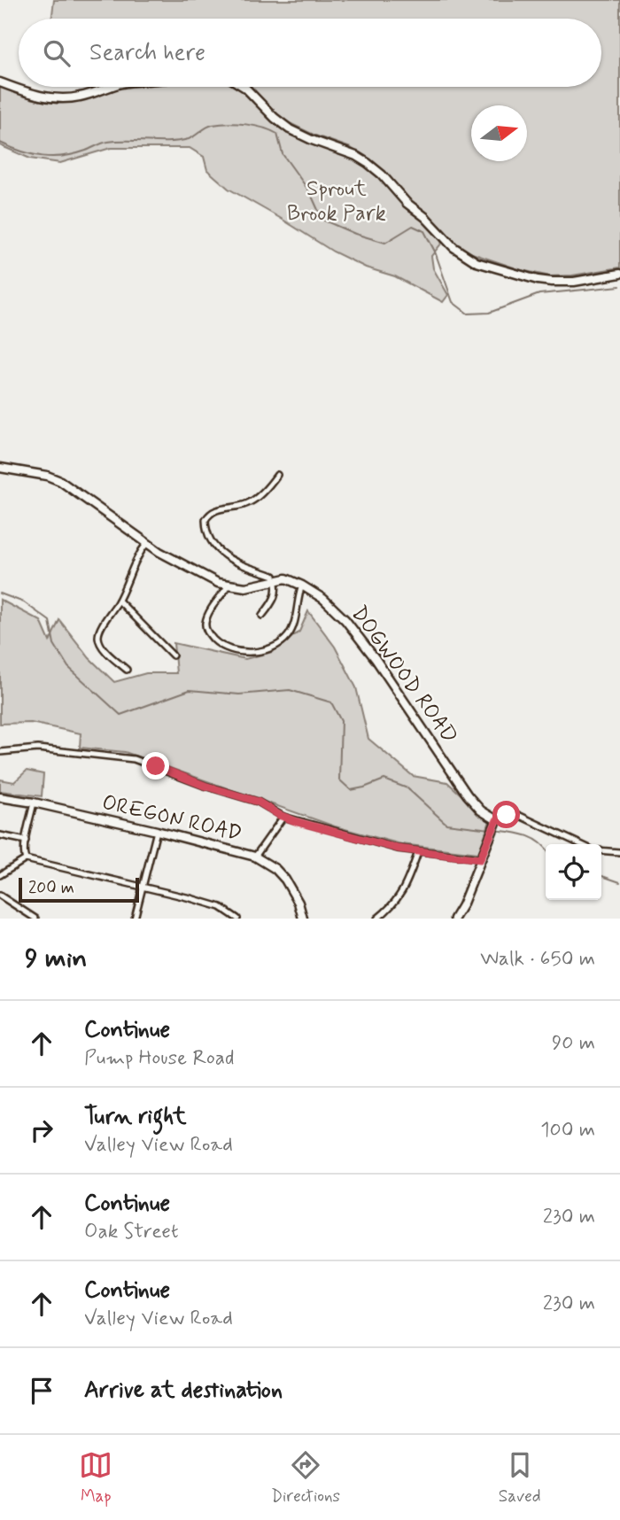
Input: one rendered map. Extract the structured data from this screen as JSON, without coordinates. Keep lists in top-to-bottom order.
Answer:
{
  "streets": {
    "street": ["DOGWOOD ROAD", "OREGON ROAD"]
  },
  "parks": ["Sprout Brook Park"],
  "scale_bar": "200 m",
  "north": "right",
  "page": {
    "search": "Search here",
    "scale": "200 m",
    "heading": ["9 min", "Walk · 650 m"],
    "list": [
      ["Continue", "Pump House Road", "90 m"],
      ["Turn right", "Valley View Road", "100 m"],
      ["Continue", "Oak Street", "230 m"],
      ["Continue", "Valley View Road", "230 m"],
      "Arrive at destination"
    ],
    "nav": ["Map", "Directions", "Saved"]
  }
}
